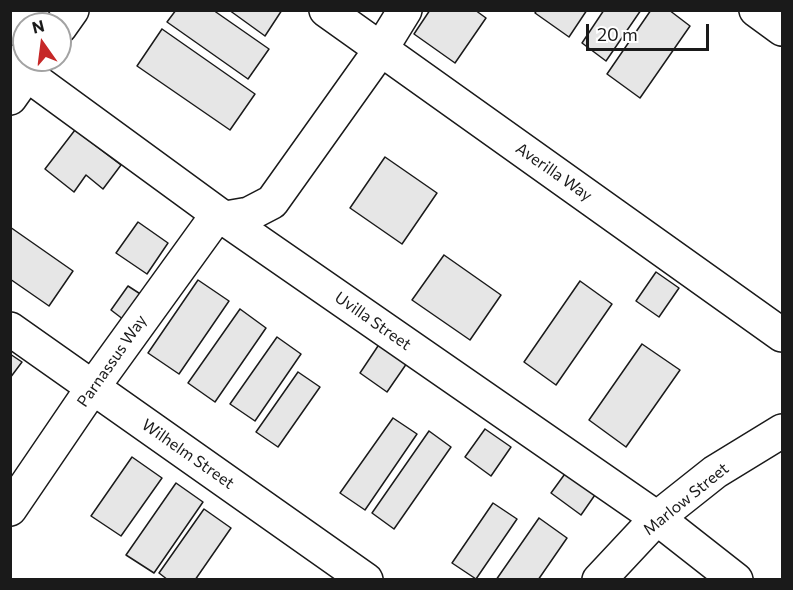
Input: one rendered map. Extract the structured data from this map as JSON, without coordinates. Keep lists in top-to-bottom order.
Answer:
{
  "streets": {
    "street": [
      "Averilla Way",
      "Uvilla Street",
      "Parnassus Way",
      "Wilhelm Street",
      "Marlow Street"
    ]
  },
  "crossings": [
    ["Uvilla Street", "Parnassus Way"],
    ["Uvilla Street", "Marlow Street"],
    ["Parnassus Way", "Wilhelm Street"]
  ],
  "scale_bar": "20 m",
  "north": "top"
}
